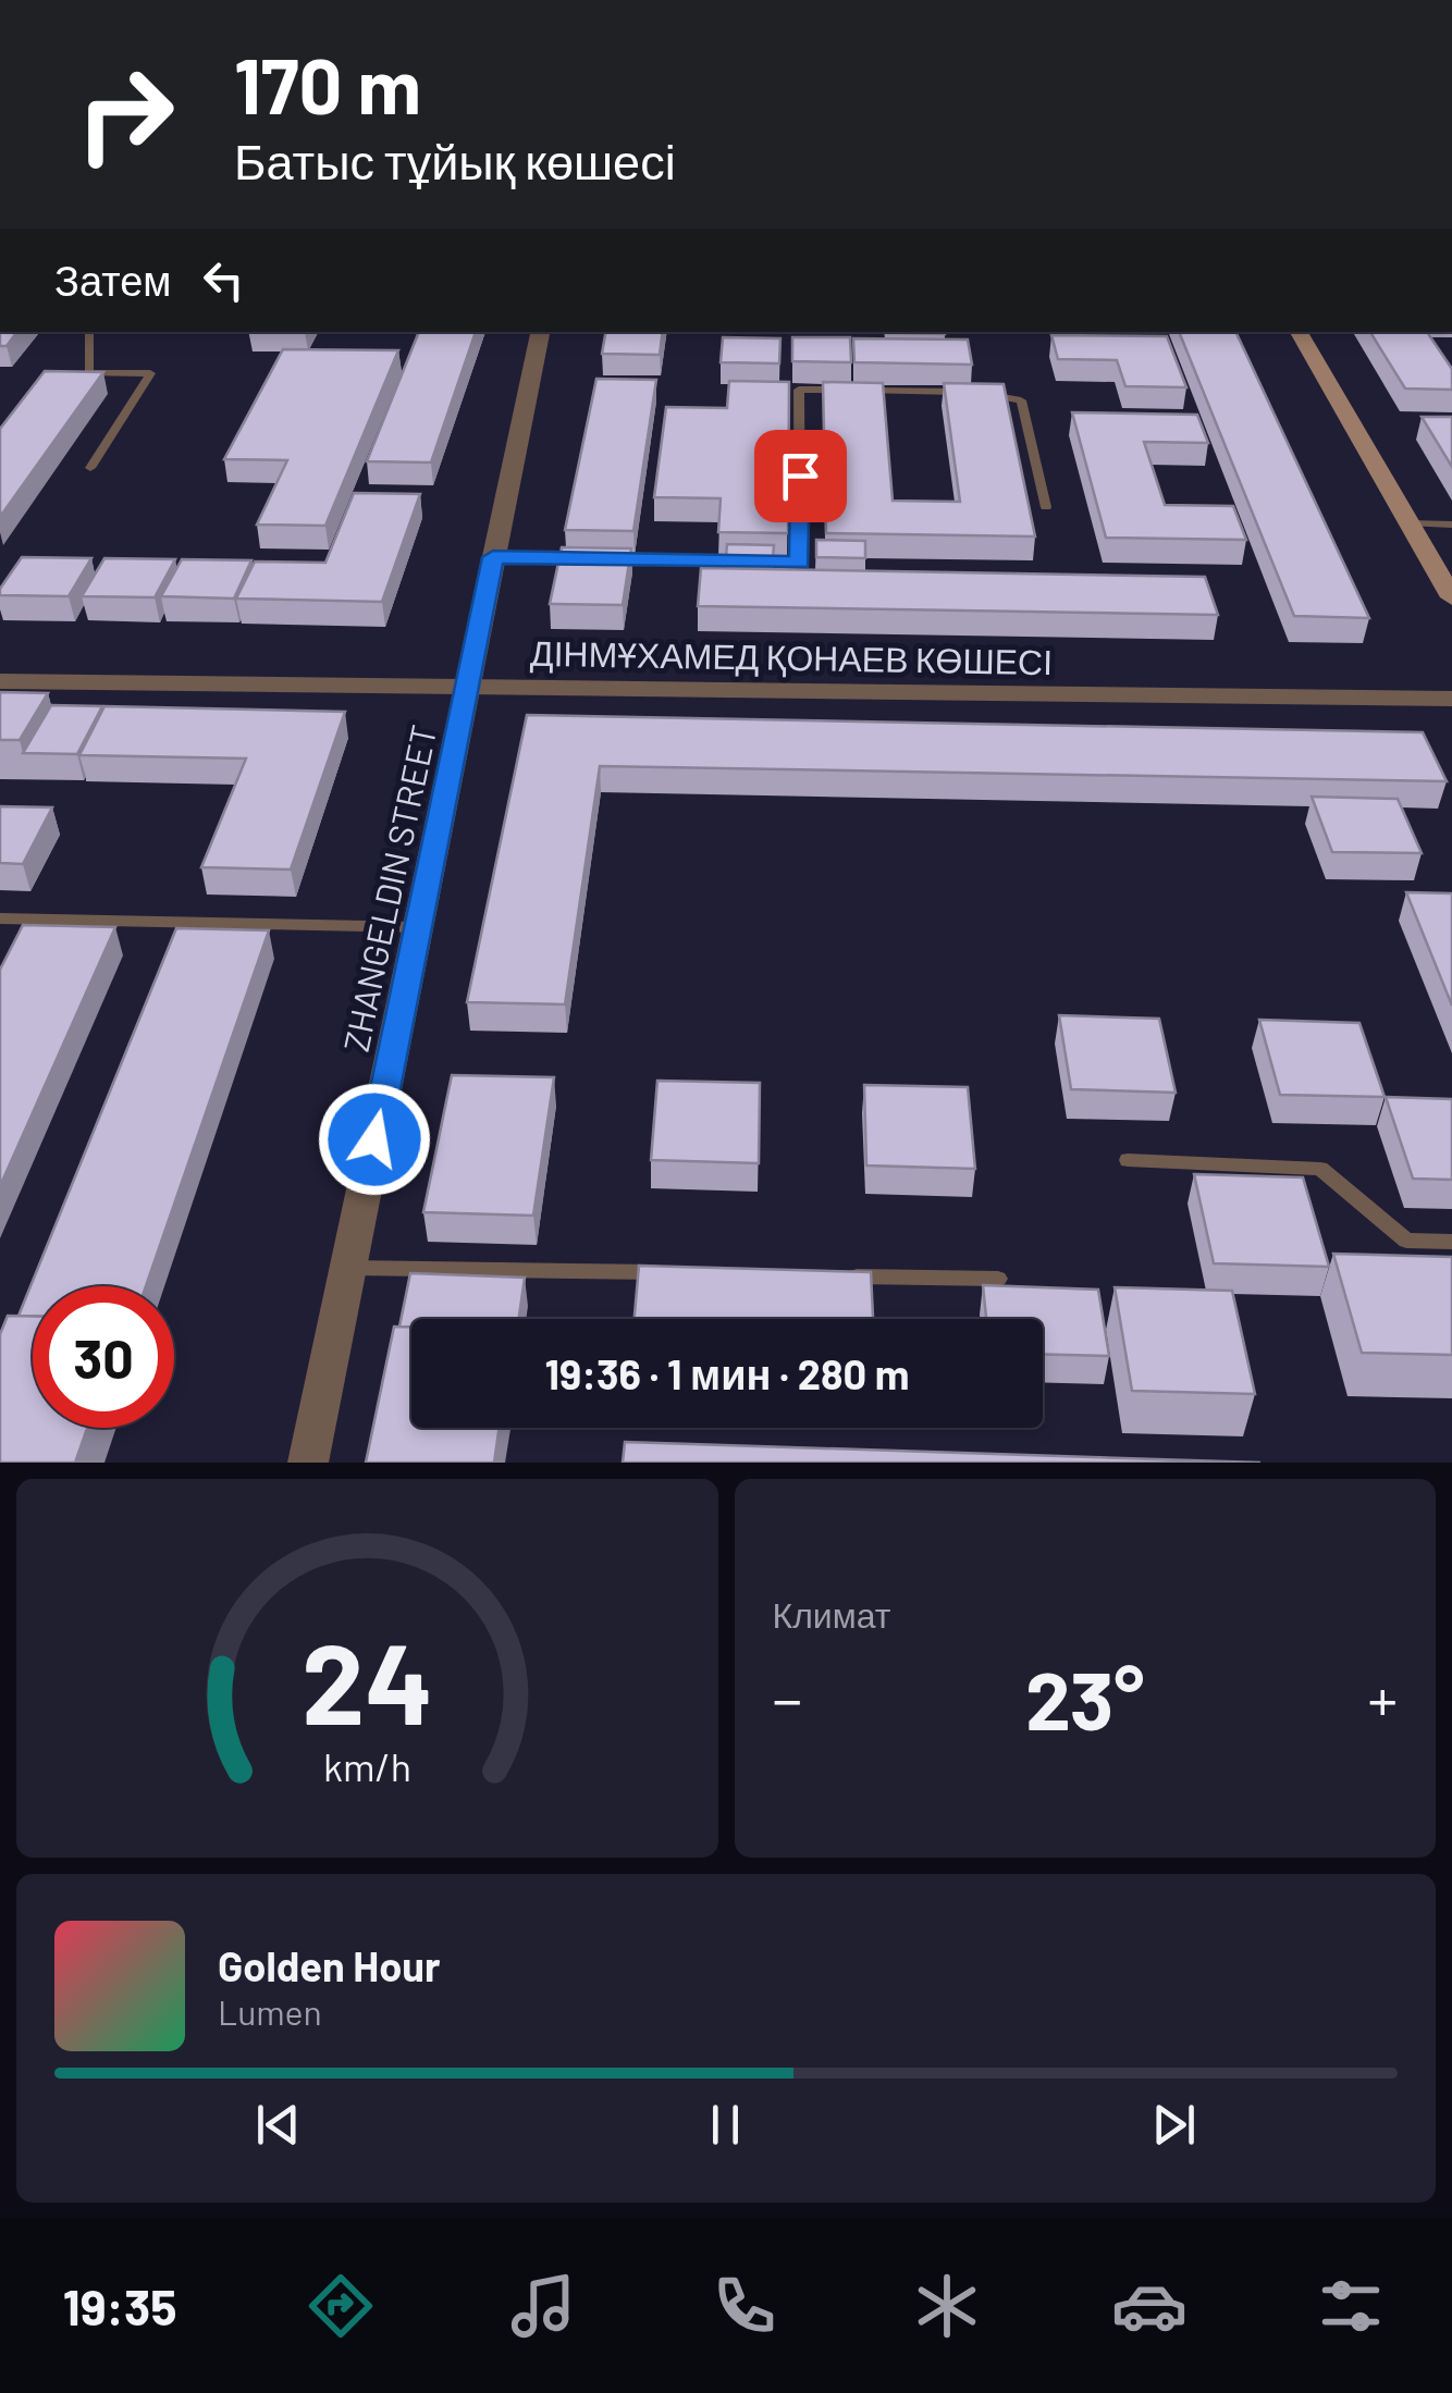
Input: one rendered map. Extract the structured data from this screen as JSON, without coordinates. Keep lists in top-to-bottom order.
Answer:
{
  "streets": {
    "street": ["ДІНМҰХАМЕД ҚОНАЕВ КӨШЕСІ", "ZHANGELDIN STREET"]
  },
  "crossings": [
    ["ДІНМҰХАМЕД ҚОНАЕВ КӨШЕСІ", "ZHANGELDIN STREET"]
  ],
  "page": {
    "turn": ["170 m", "Батыс тұйық көшесі"],
    "then": "Затем",
    "limit": "30",
    "trip": "19:36 · 1 мин · 280 m",
    "tile": "Климат",
    "heat": ["−", "23°", "+"],
    "song": ["Golden Hour", "Lumen"],
    "tabs": "19:35",
    "gauge": ["24", "km/h"]
  }
}
